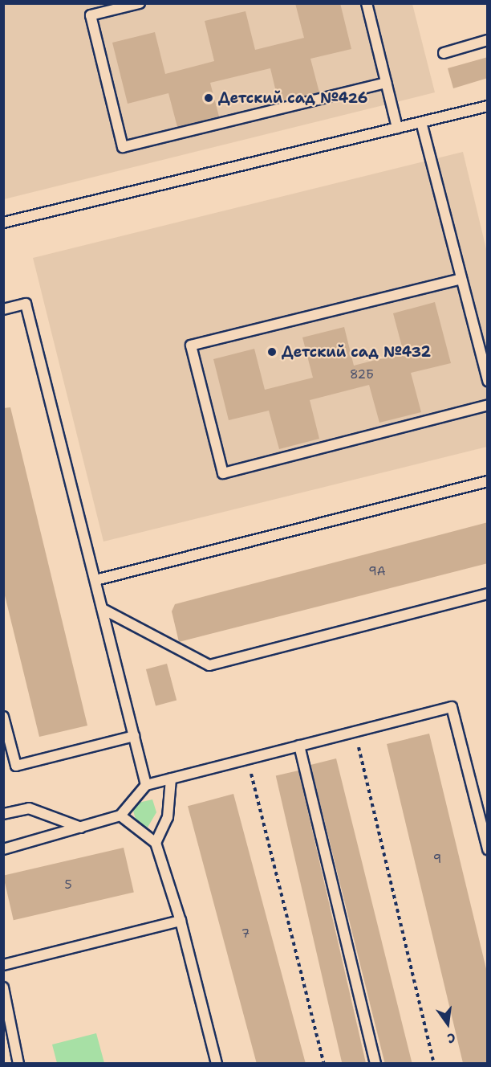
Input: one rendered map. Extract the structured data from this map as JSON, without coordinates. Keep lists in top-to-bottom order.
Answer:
{
  "places": ["Детский сад №426", "Детский сад №432"],
  "house_numbers": [
    "82Б",
    "9А",
    "9",
    "5",
    "7"
  ],
  "north": "bottom"
}
